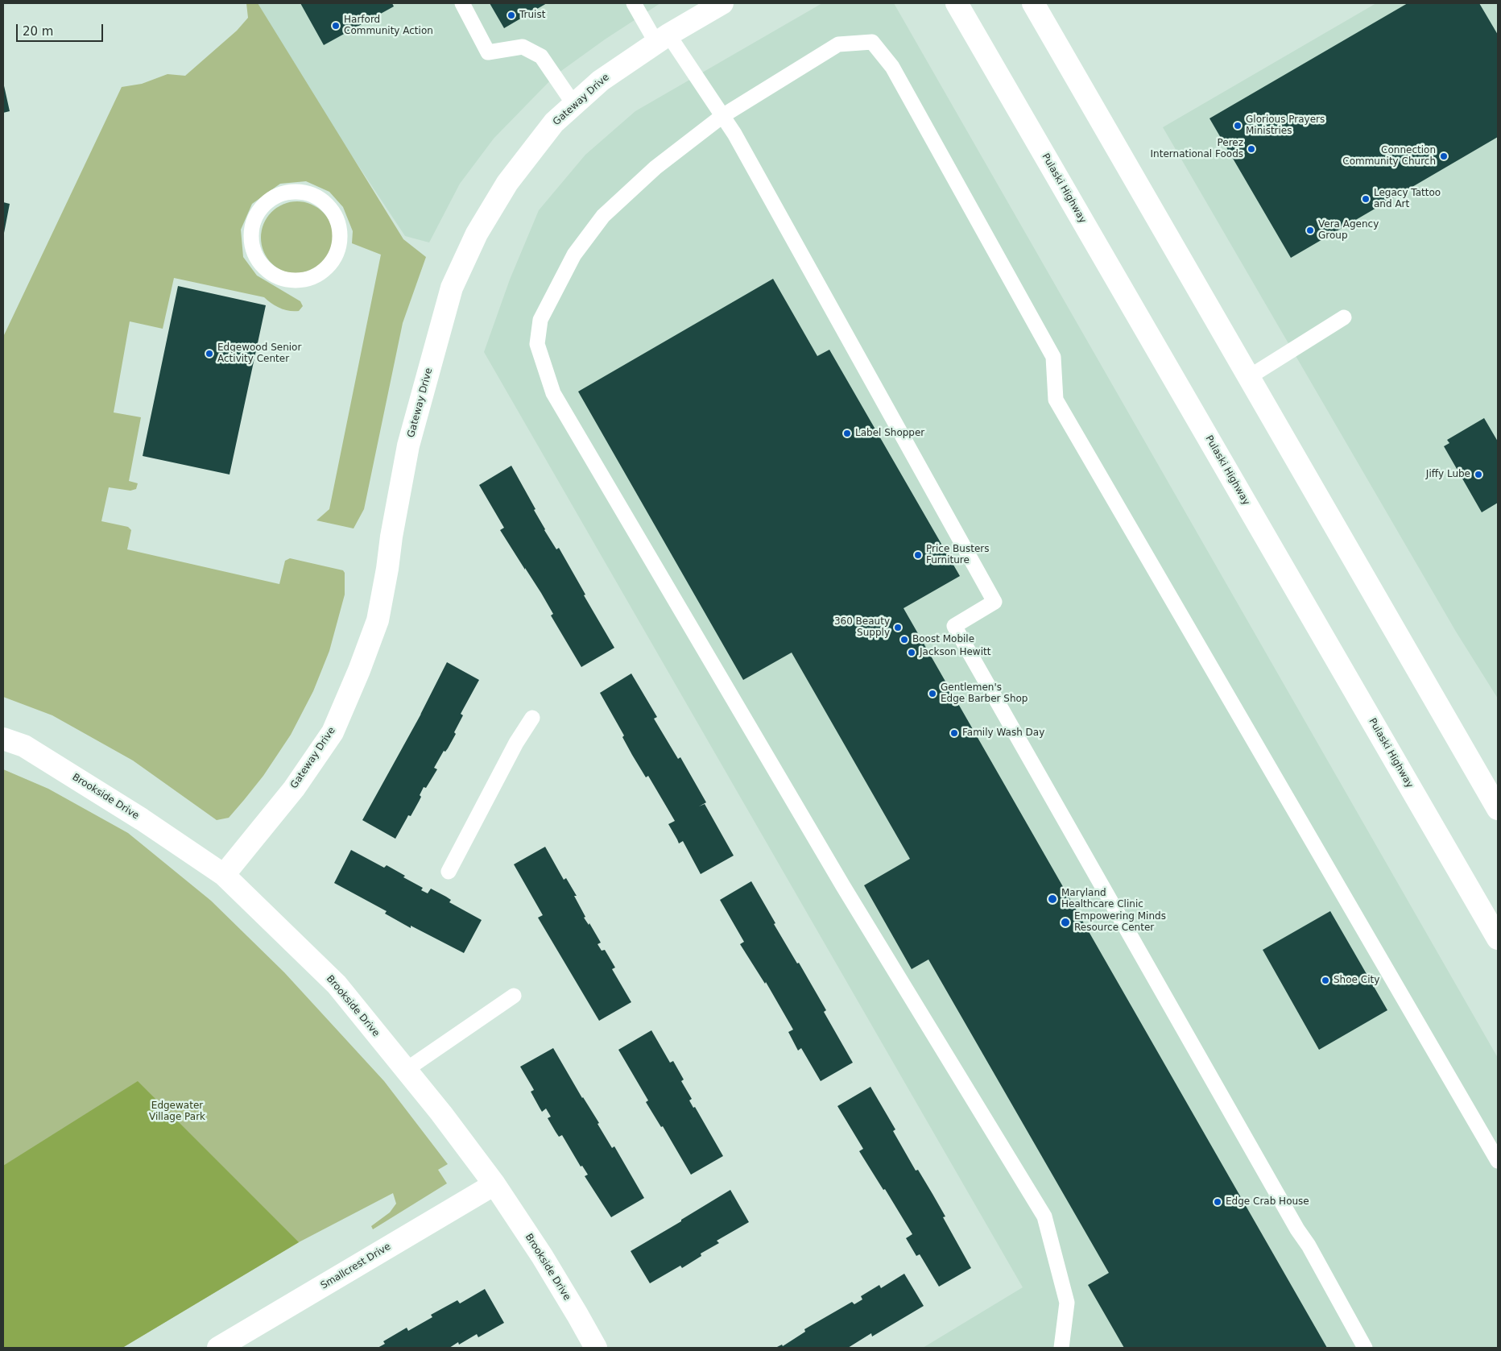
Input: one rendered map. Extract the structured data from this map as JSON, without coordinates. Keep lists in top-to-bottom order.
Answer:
{
  "streets": {
    "main road": [
      "Gateway Drive",
      "Pulaski Highway",
      "Brookside Drive",
      "Smallcrest Drive"
    ]
  },
  "crossings": [
    ["Gateway Drive", "Brookside Drive"],
    ["Brookside Drive", "Smallcrest Drive"]
  ],
  "parks": ["Edgewater Village Park"],
  "places": [
    "Truist",
    "Harford Community Action",
    "Glorious Prayers Ministries",
    "Perez International Foods",
    "Connection Community Church",
    "Legacy Tattoo and Art",
    "Vera Agency Group",
    "Edgewood Senior Activity Center",
    "Label Shopper",
    "Jiffy Lube",
    "Price Busters Furniture",
    "360 Beauty Supply",
    "Boost Mobile",
    "Jackson Hewitt",
    "Gentlemen's Edge Barber Shop",
    "Family Wash Day",
    "Maryland Healthcare Clinic",
    "Empowering Minds Resource Center",
    "Shoe City",
    "Edge Crab House"
  ],
  "scale_bar": "20 m"
}
